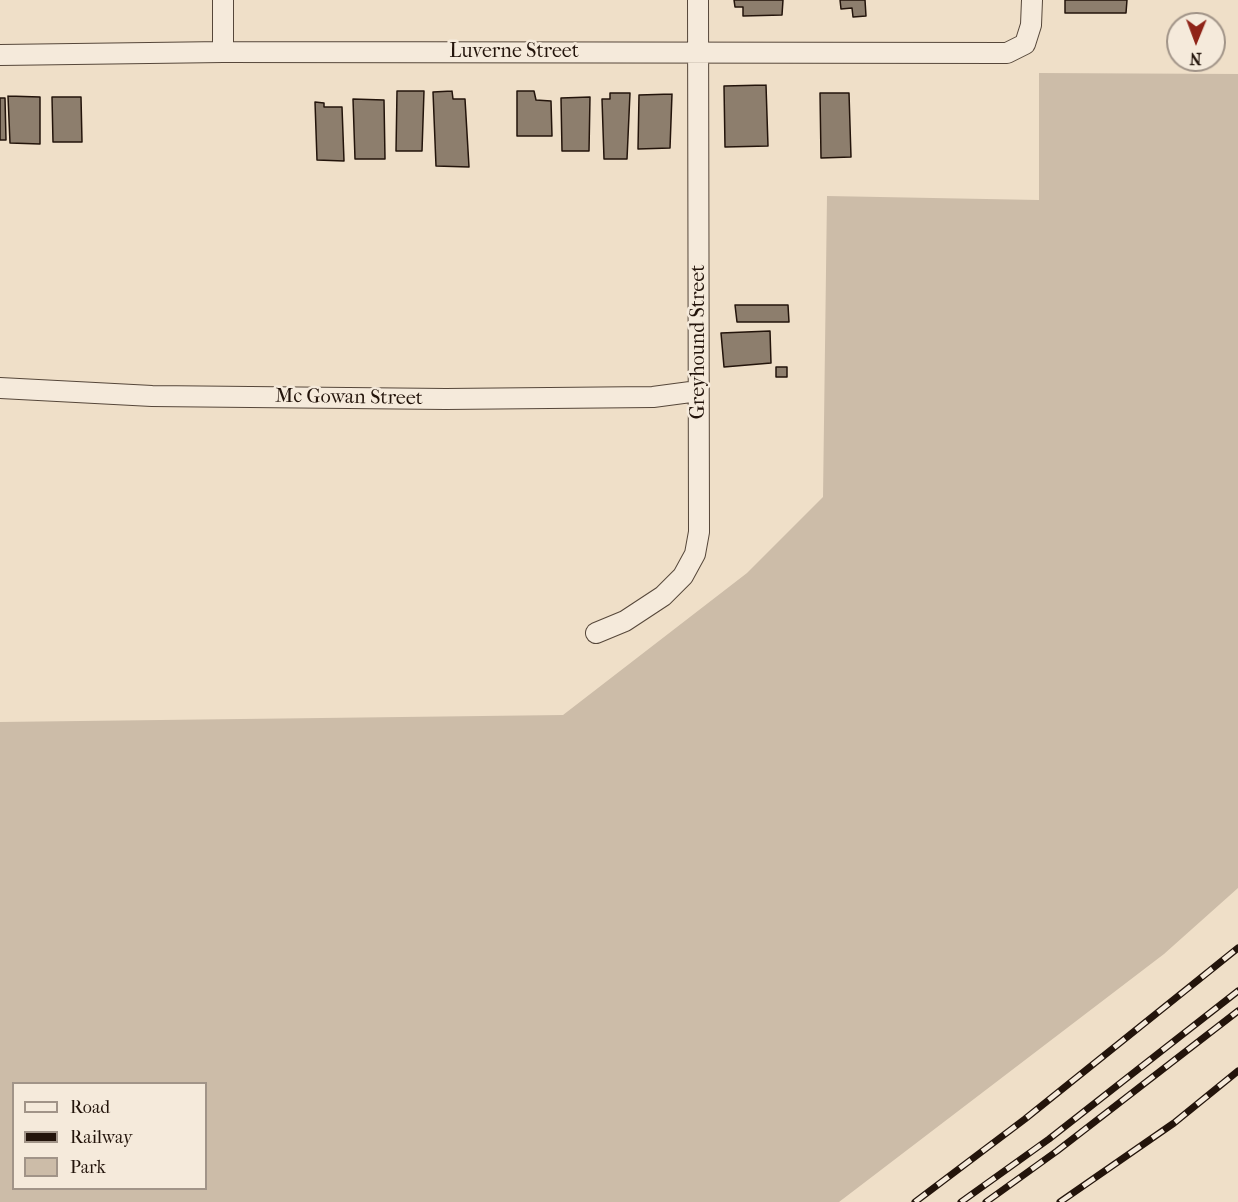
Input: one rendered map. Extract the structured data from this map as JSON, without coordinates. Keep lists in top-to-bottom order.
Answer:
{
  "streets": {
    "street": ["Luverne Street", "Greyhound Street", "Mc Gowan Street"]
  },
  "crossings": [
    ["Luverne Street", "Greyhound Street"],
    ["Greyhound Street", "Mc Gowan Street"]
  ],
  "legend": ["Road", "Railway", "Park"],
  "north": "bottom"
}
